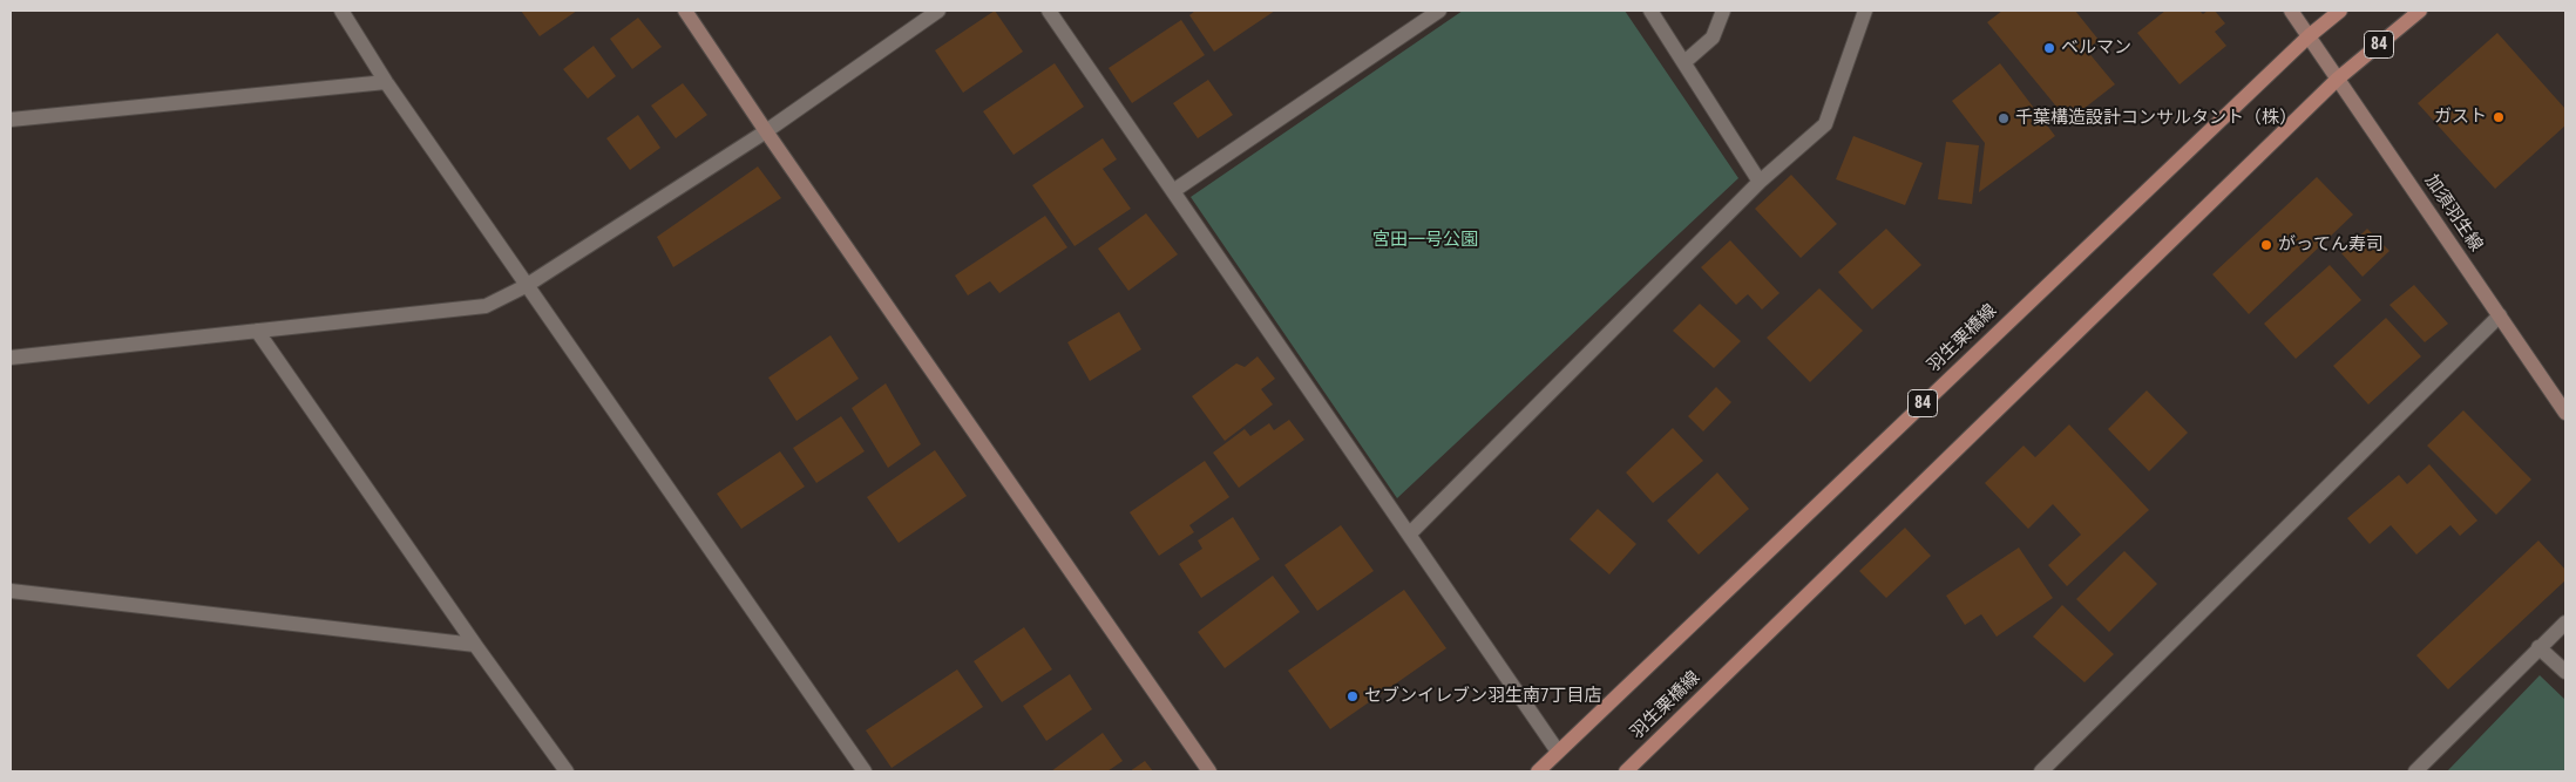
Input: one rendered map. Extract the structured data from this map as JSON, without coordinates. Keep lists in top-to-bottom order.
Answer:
{
  "streets": {
    "main road": ["84", "羽生栗橋線"],
    "street": ["加須羽生線"]
  },
  "crossings": [
    ["加須羽生線", "羽生栗橋線"]
  ],
  "parks": ["宮田一号公園"],
  "places": [
    "ベルマン",
    "ガスト",
    "千葉構造設計コンサルタント（株）",
    "がってん寿司",
    "セブンイレブン羽生南7丁目店"
  ]
}
